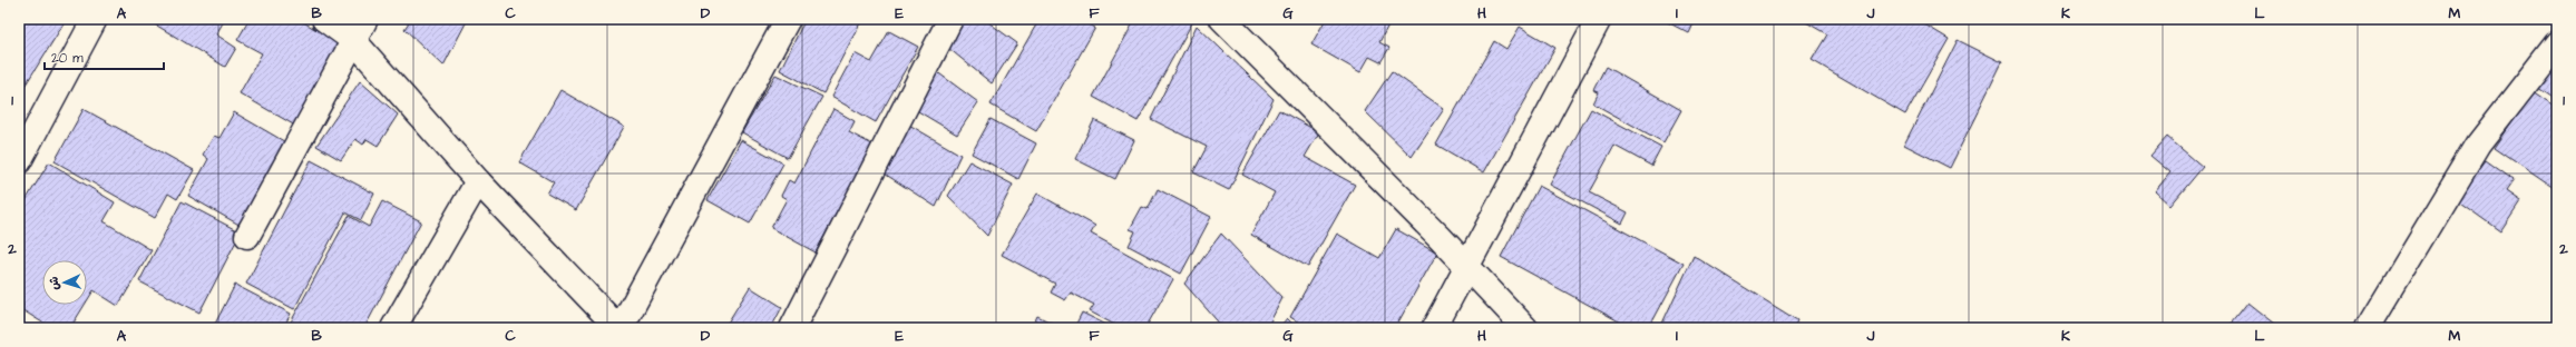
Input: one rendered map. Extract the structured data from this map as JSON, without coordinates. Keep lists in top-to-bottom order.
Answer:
{
  "scale_bar": "20 m",
  "north": "left",
  "grid": {
    "columns": [
      "A",
      "B",
      "C",
      "D",
      "E",
      "F",
      "G",
      "H",
      "I",
      "J",
      "K",
      "L",
      "M"
    ],
    "rows": ["1", "2"]
  }
}
